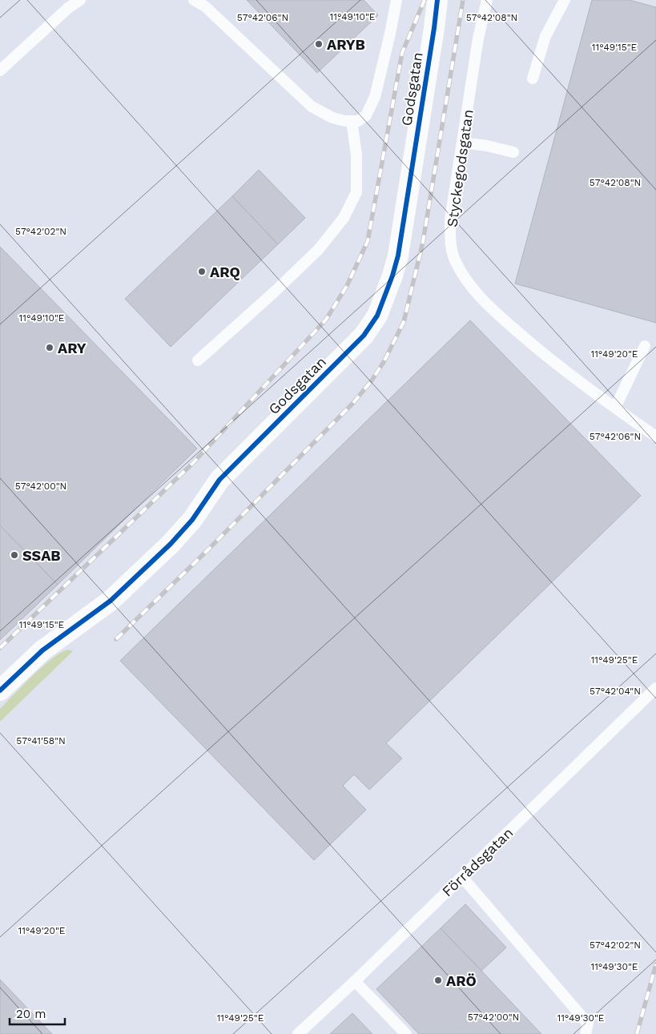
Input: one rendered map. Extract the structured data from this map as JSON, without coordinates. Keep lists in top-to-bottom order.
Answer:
{
  "streets": {
    "street": ["Godsgatan"],
    "lane": ["Styckegodsgatan", "Förrådsgatan"]
  },
  "places": [
    "ARYB",
    "ARQ",
    "ARY",
    "SSAB",
    "ARÖ"
  ],
  "scale_bar": "20 m",
  "coordinates": [
    "11°49'10\"E",
    "57°42'06\"N",
    "57°42'08\"N",
    "11°49'15\"E",
    "57°42'02\"N",
    "11°49'20\"E",
    "57°42'00\"N",
    "11°49'25\"E",
    "57°42'04\"N",
    "57°41'58\"N",
    "11°49'30\"E"
  ]
}
